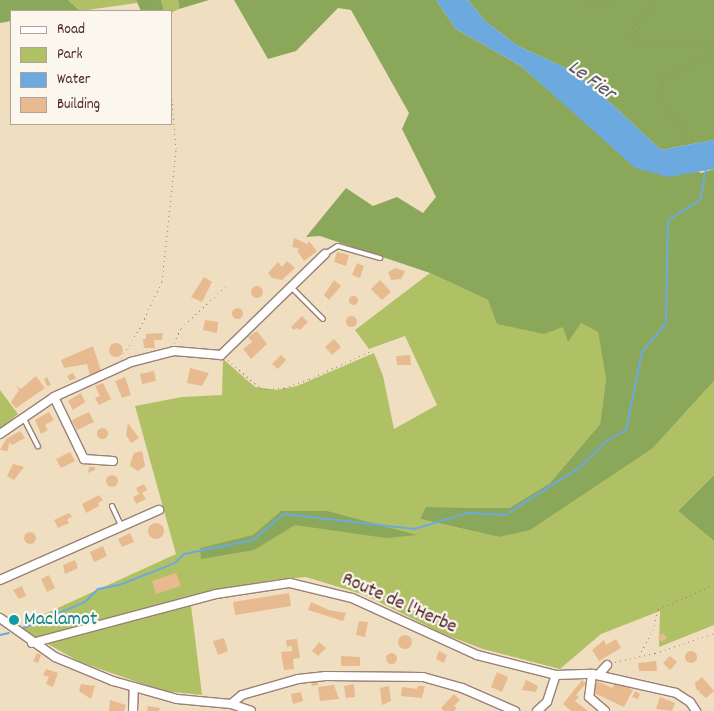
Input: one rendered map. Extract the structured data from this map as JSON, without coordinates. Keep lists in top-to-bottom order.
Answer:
{
  "streets": {
    "street": ["Route de l'Herbe"]
  },
  "water": ["Le Fier"],
  "places": ["Maclamot"],
  "legend": [
    "Road",
    "Park",
    "Water",
    "Building"
  ]
}
